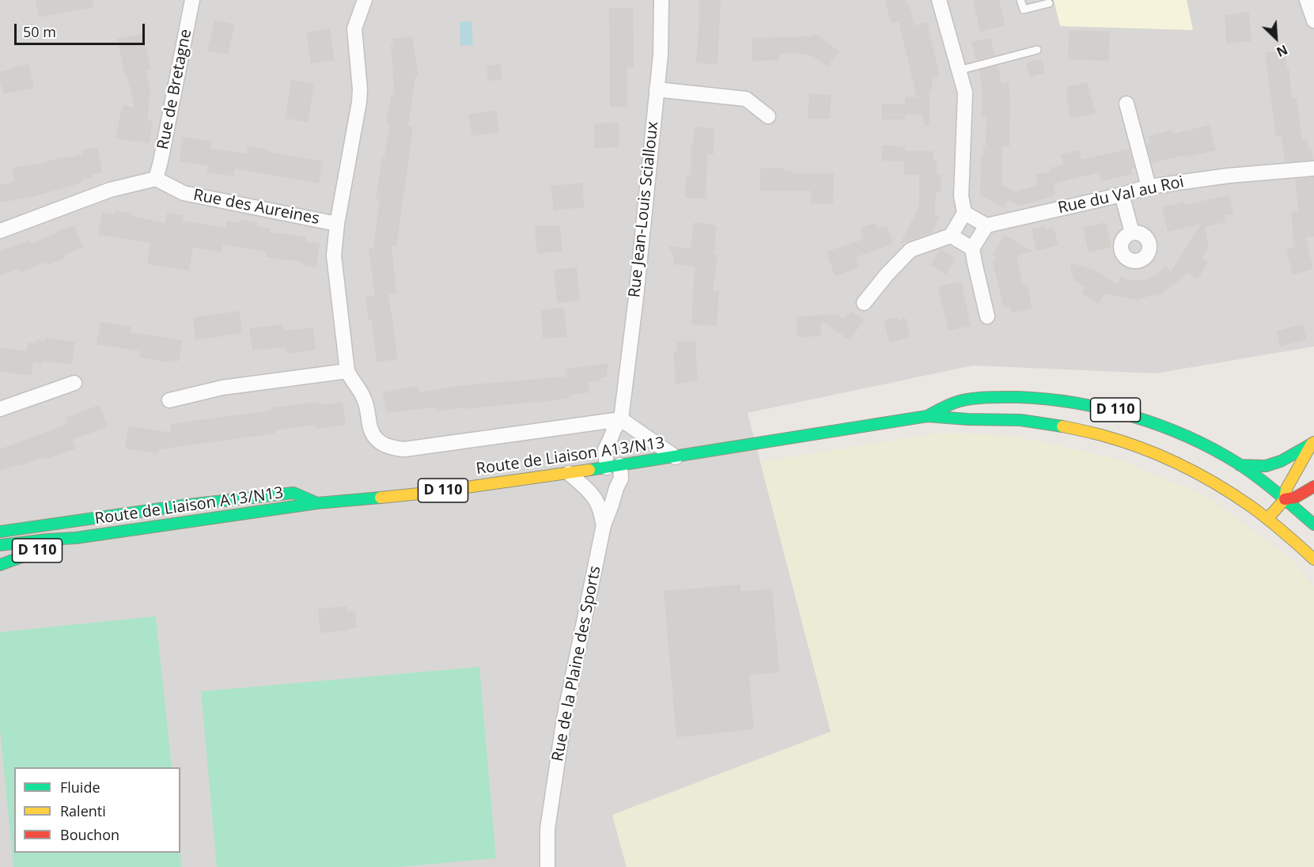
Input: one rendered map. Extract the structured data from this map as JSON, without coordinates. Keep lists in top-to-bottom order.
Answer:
{
  "streets": {
    "main road": ["D 110", "Route de Liaison A13/N13"],
    "street": [
      "Rue de Bretagne",
      "Rue du Val au Roi",
      "Rue des Aureines",
      "Rue Jean-Louis Scialloux",
      "Rue de la Plaine des Sports"
    ]
  },
  "crossings": [
    ["Rue de Bretagne", "Rue des Aureines"],
    ["Rue des Aureines", "Rue Jean-Louis Scialloux"],
    ["Rue Jean-Louis Scialloux", "Route de Liaison A13/N13"],
    ["D 110", "Route de Liaison A13/N13"],
    ["Route de Liaison A13/N13", "Rue de la Plaine des Sports"]
  ],
  "legend": ["Fluide", "Ralenti", "Bouchon"],
  "scale_bar": "50 m",
  "north": "bottom right"
}
